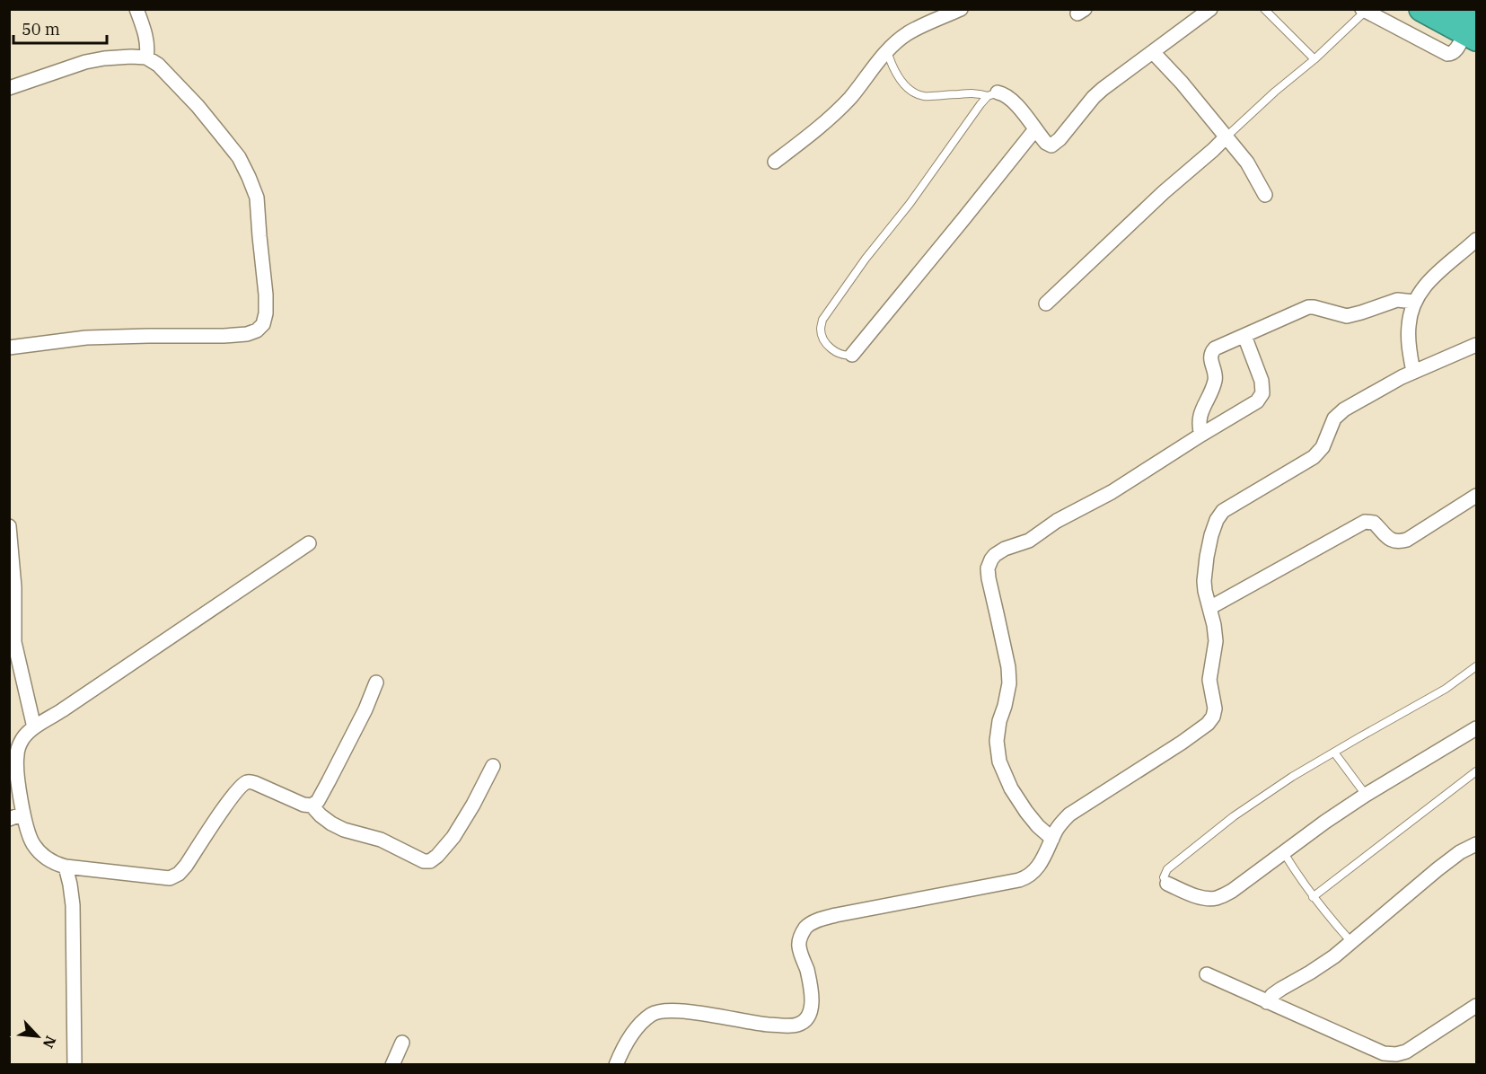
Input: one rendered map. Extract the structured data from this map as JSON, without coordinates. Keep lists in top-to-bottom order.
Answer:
{
  "scale_bar": "50 m",
  "north": "bottom right"
}
